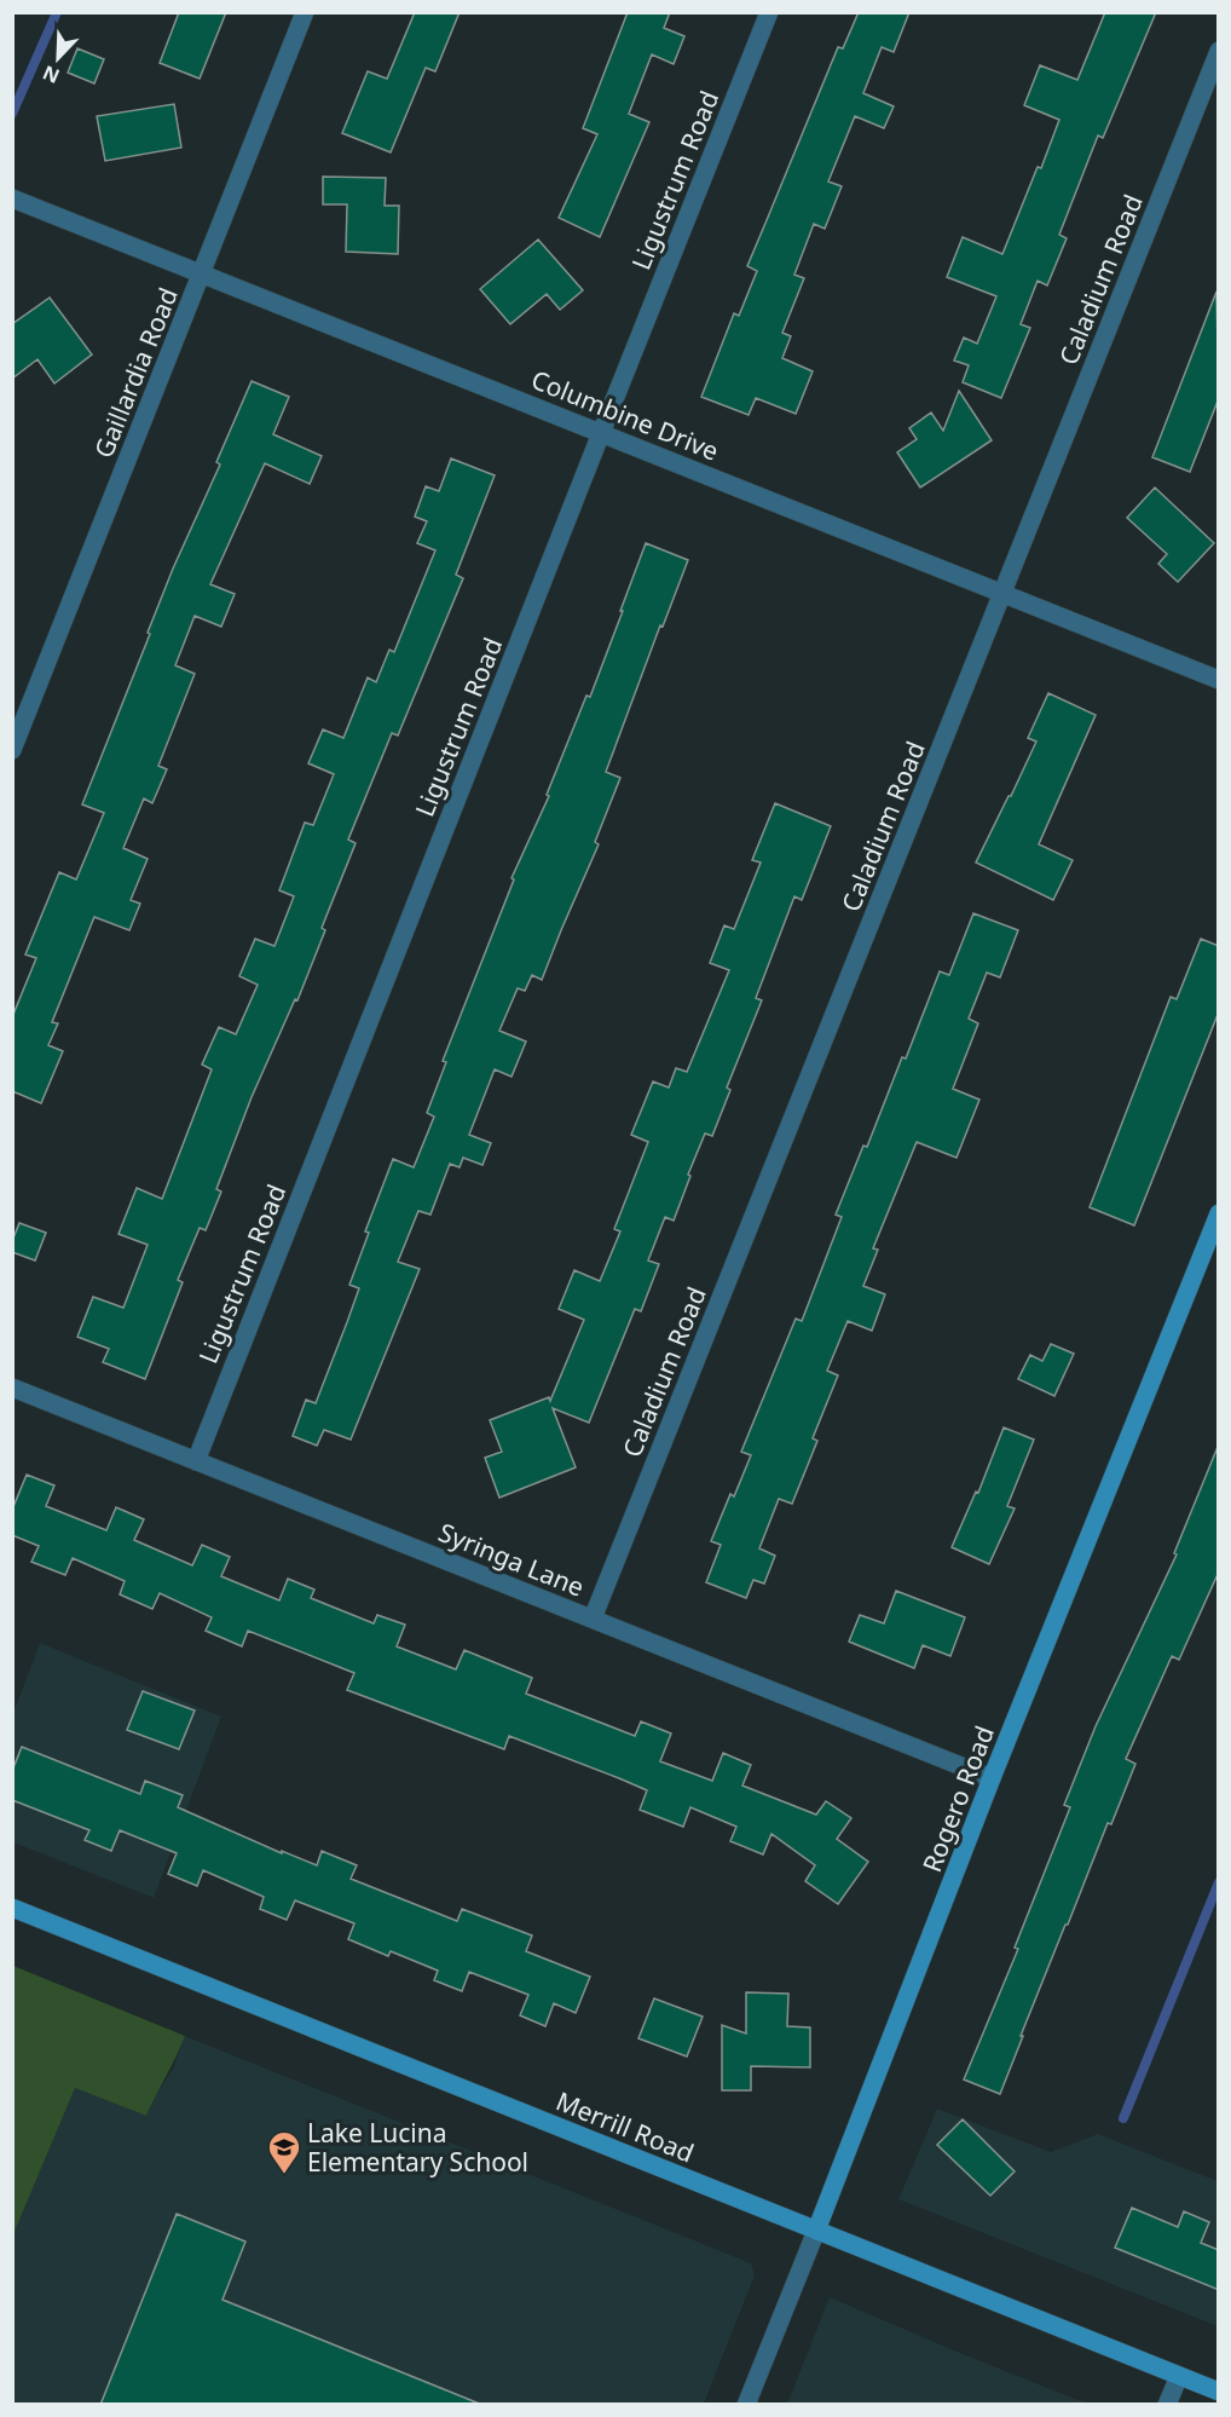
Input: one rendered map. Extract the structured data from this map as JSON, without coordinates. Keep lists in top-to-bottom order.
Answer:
{
  "streets": {
    "main road": ["Rogero Road", "Merrill Road"],
    "street": [
      "Ligustrum Road",
      "Caladium Road",
      "Gaillardia Road",
      "Columbine Drive",
      "Syringa Lane"
    ]
  },
  "crossings": [
    ["Ligustrum Road", "Columbine Drive"],
    ["Ligustrum Road", "Syringa Lane"],
    ["Caladium Road", "Columbine Drive"],
    ["Caladium Road", "Syringa Lane"],
    ["Gaillardia Road", "Columbine Drive"],
    ["Syringa Lane", "Rogero Road"],
    ["Rogero Road", "Merrill Road"]
  ],
  "places": {
    "school or university": ["Lake Lucina Elementary School"]
  },
  "north": "bottom left"
}
